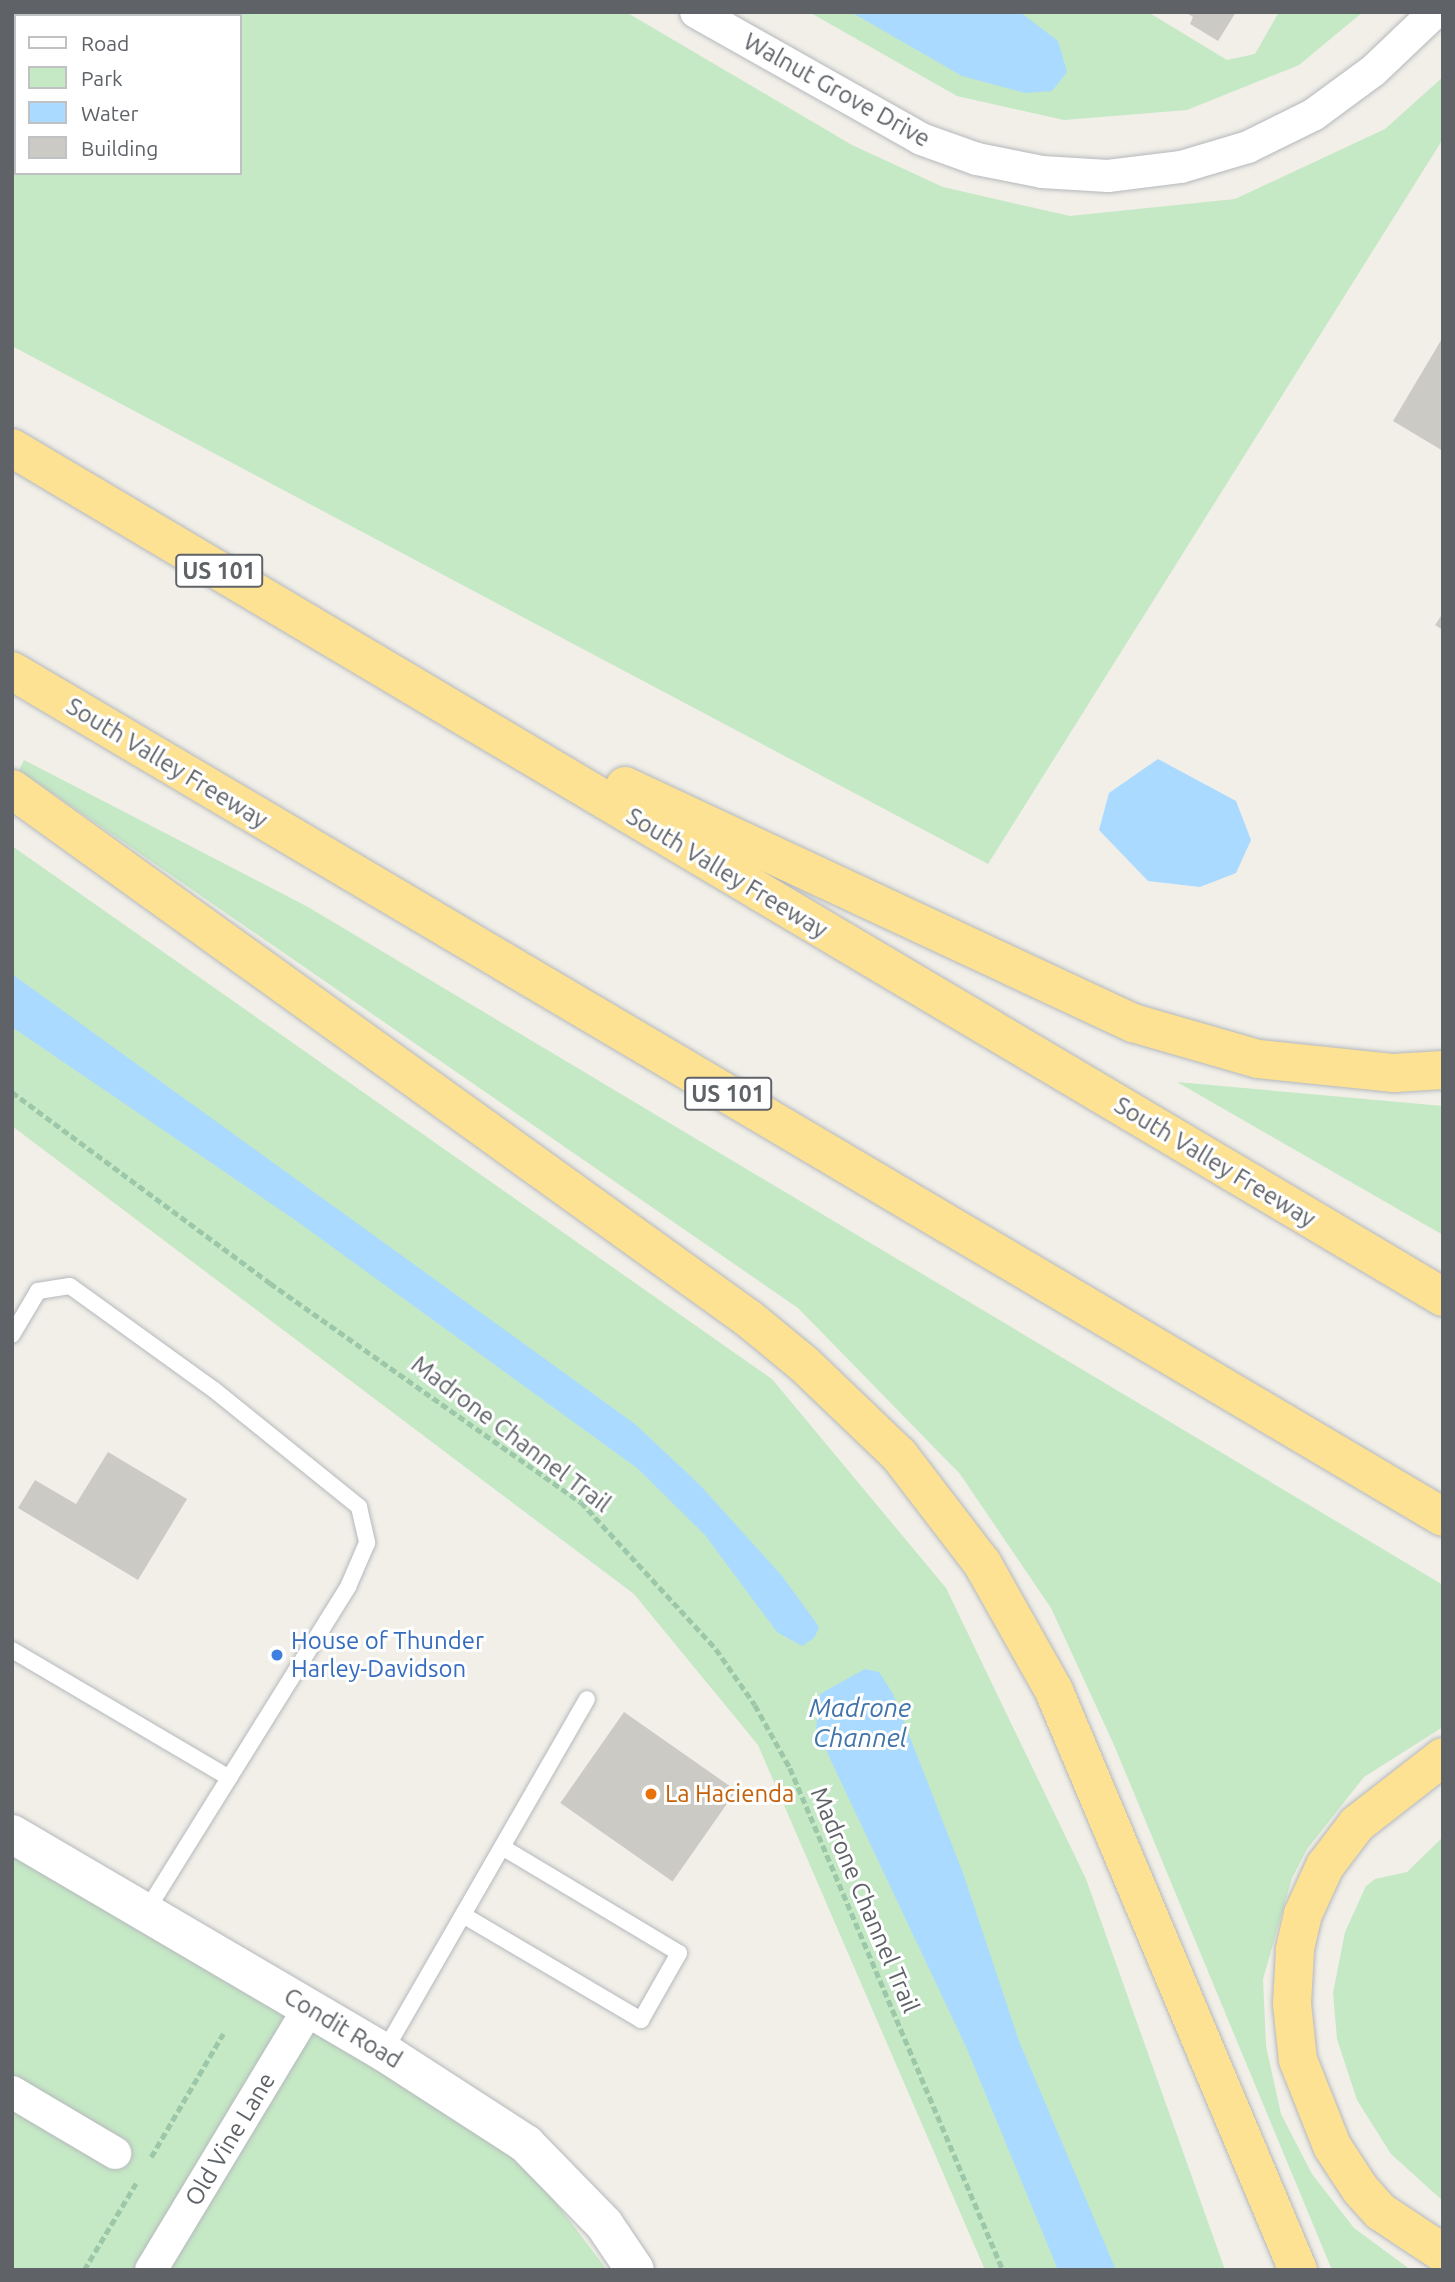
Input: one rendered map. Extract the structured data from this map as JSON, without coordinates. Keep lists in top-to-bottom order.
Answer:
{
  "streets": {
    "highway": ["US 101", "South Valley Freeway"],
    "street": ["Walnut Grove Drive", "Condit Road", "Old Vine Lane"],
    "path": ["Madrone Channel Trail"]
  },
  "crossings": [
    ["Condit Road", "Old Vine Lane"]
  ],
  "water": ["Madrone Channel"],
  "places": ["House of Thunder Harley-Davidson", "La Hacienda"],
  "legend": [
    "Road",
    "Park",
    "Water",
    "Building"
  ]
}
